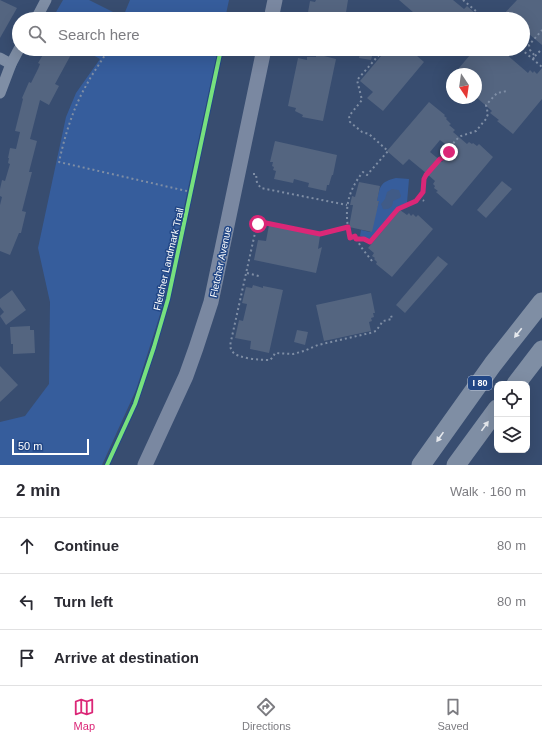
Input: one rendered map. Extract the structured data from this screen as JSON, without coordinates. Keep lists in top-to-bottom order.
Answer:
{
  "streets": {
    "highway": ["I 80"],
    "main road": ["Fletcher Avenue"],
    "cycle path": ["Fletcher Landmark Trail"]
  },
  "scale_bar": "50 m",
  "north": "bottom",
  "page": {
    "search": "Search here",
    "scale": "50 m",
    "heading": ["2 min", "Walk · 160 m"],
    "list": [
      ["Continue", "80 m"],
      ["Turn left", "80 m"],
      "Arrive at destination"
    ],
    "nav": ["Map", "Directions", "Saved"]
  }
}
